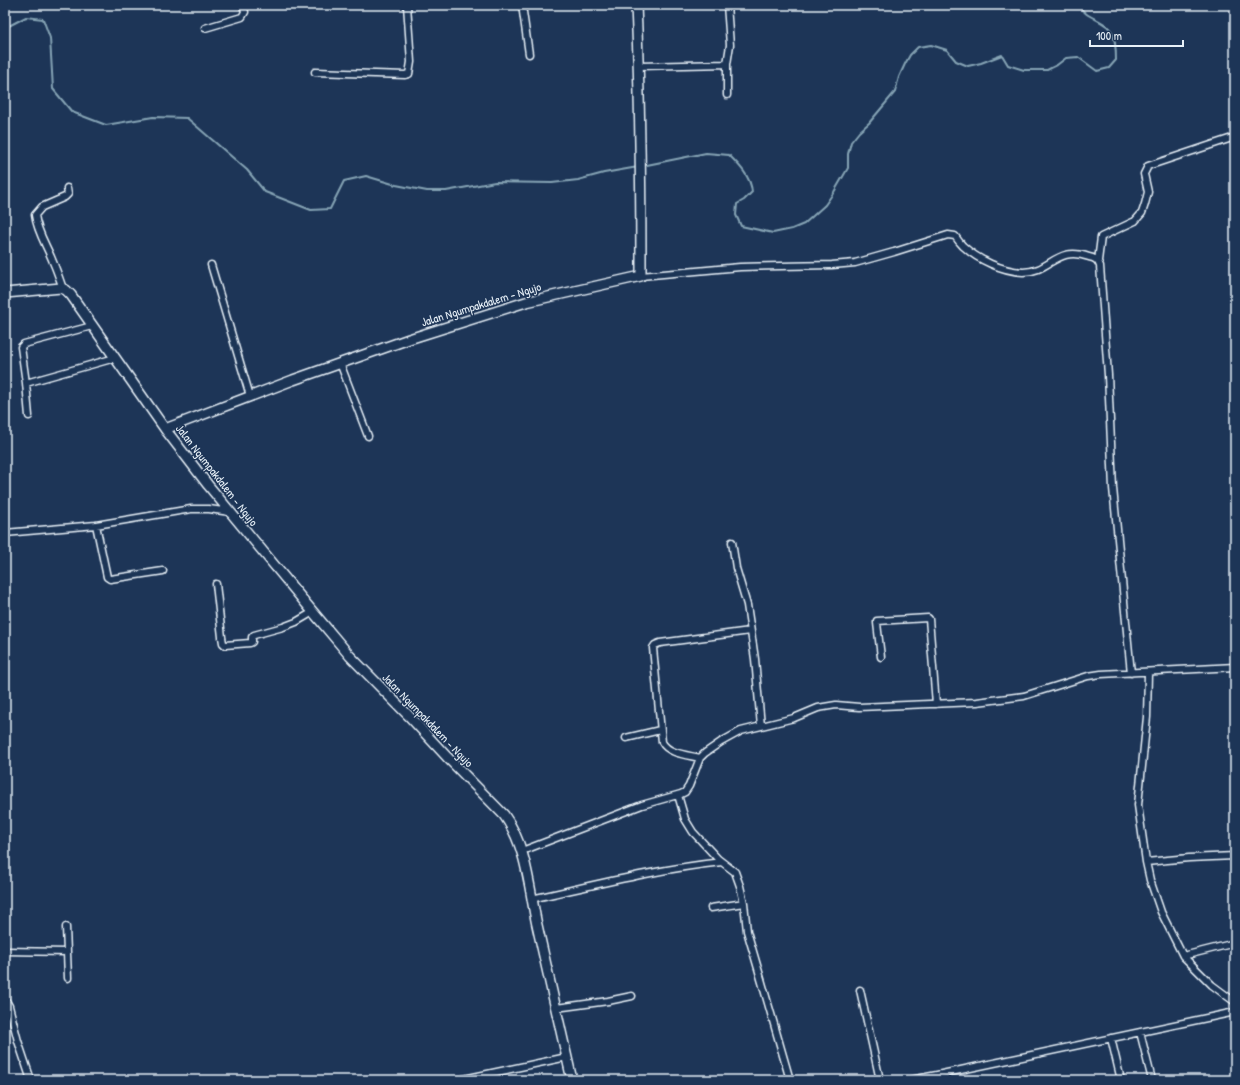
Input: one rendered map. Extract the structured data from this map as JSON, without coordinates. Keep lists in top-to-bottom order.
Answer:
{
  "streets": {
    "street": ["Jalan Ngumpakdalem - Ngujo"]
  },
  "scale_bar": "100 m"
}
